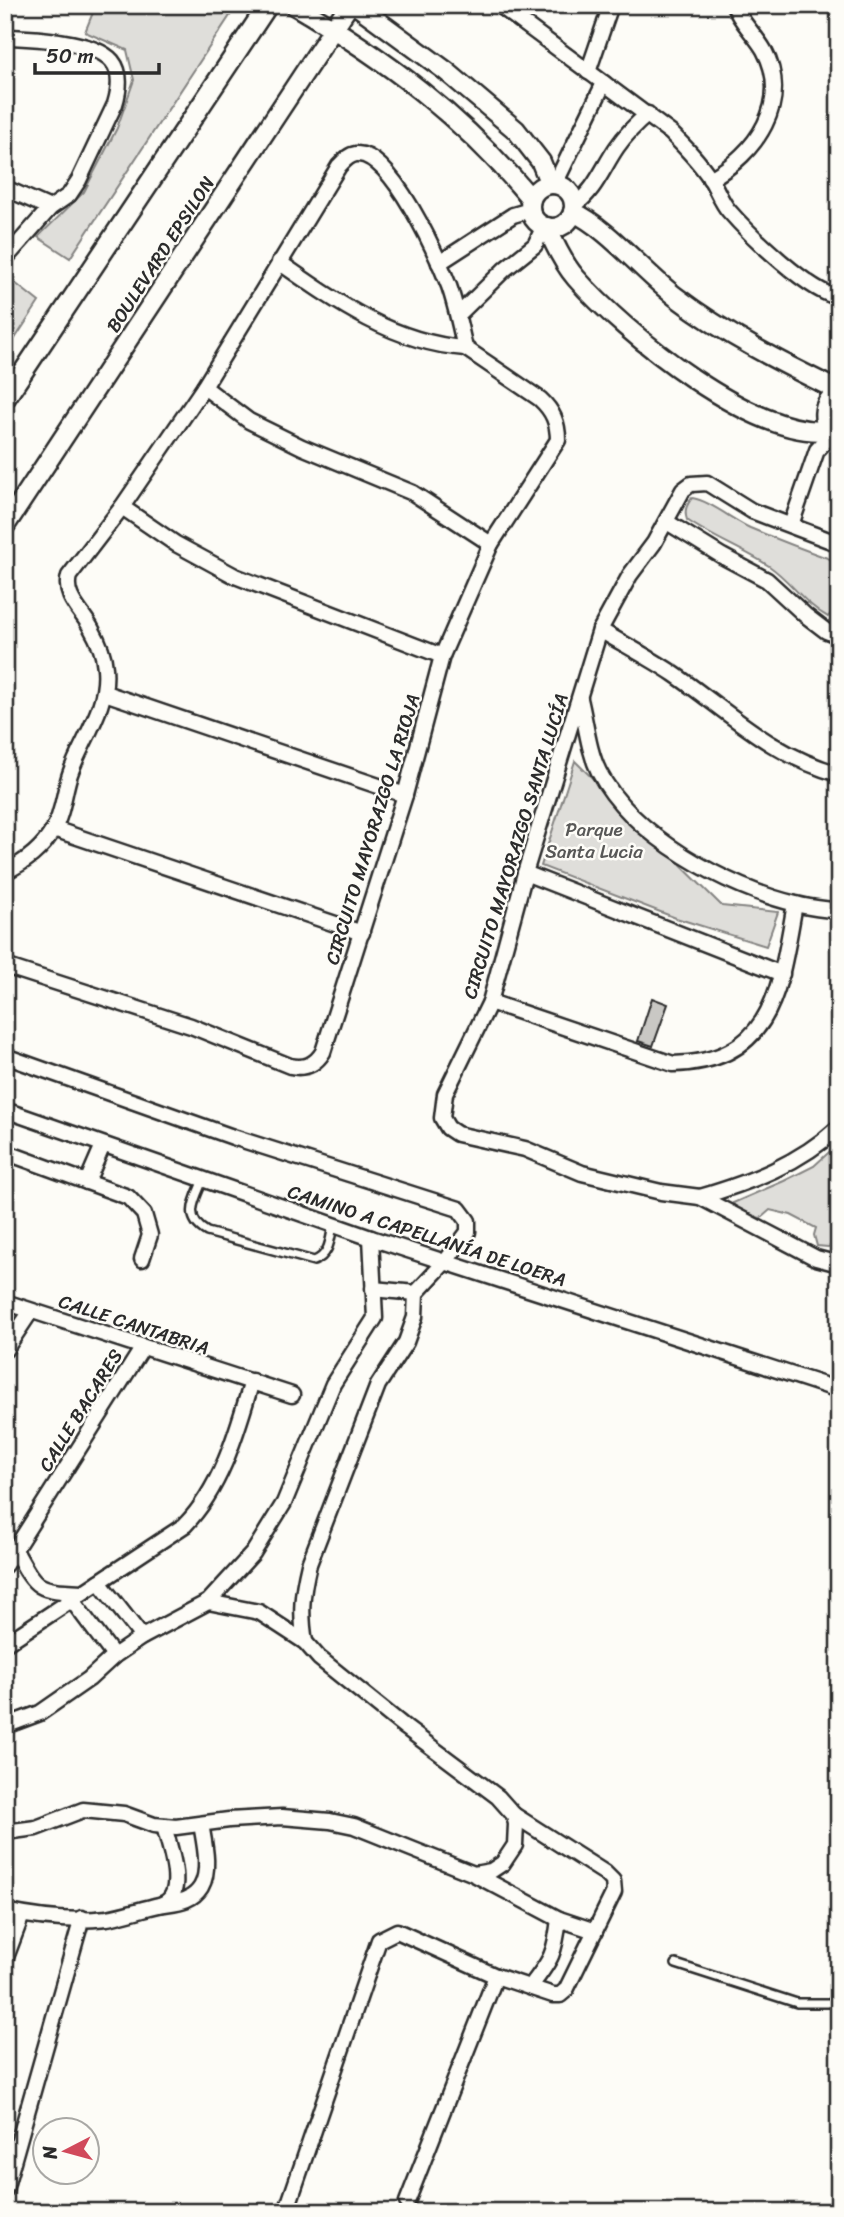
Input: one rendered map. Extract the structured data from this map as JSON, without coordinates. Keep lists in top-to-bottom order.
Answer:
{
  "streets": {
    "street": [
      "BOULEVARD EPSILON",
      "CIRCUITO MAYORAZGO LA RIOJA",
      "CIRCUITO MAYORAZGO SANTA LUCÍA",
      "CAMINO A CAPELLANÍA DE LOERA",
      "CALLE CANTABRIA",
      "CALLE BACARES"
    ]
  },
  "crossings": [
    ["CALLE CANTABRIA", "CALLE BACARES"]
  ],
  "parks": ["Parque Santa Lucia"],
  "scale_bar": "50 m",
  "north": "left"
}
